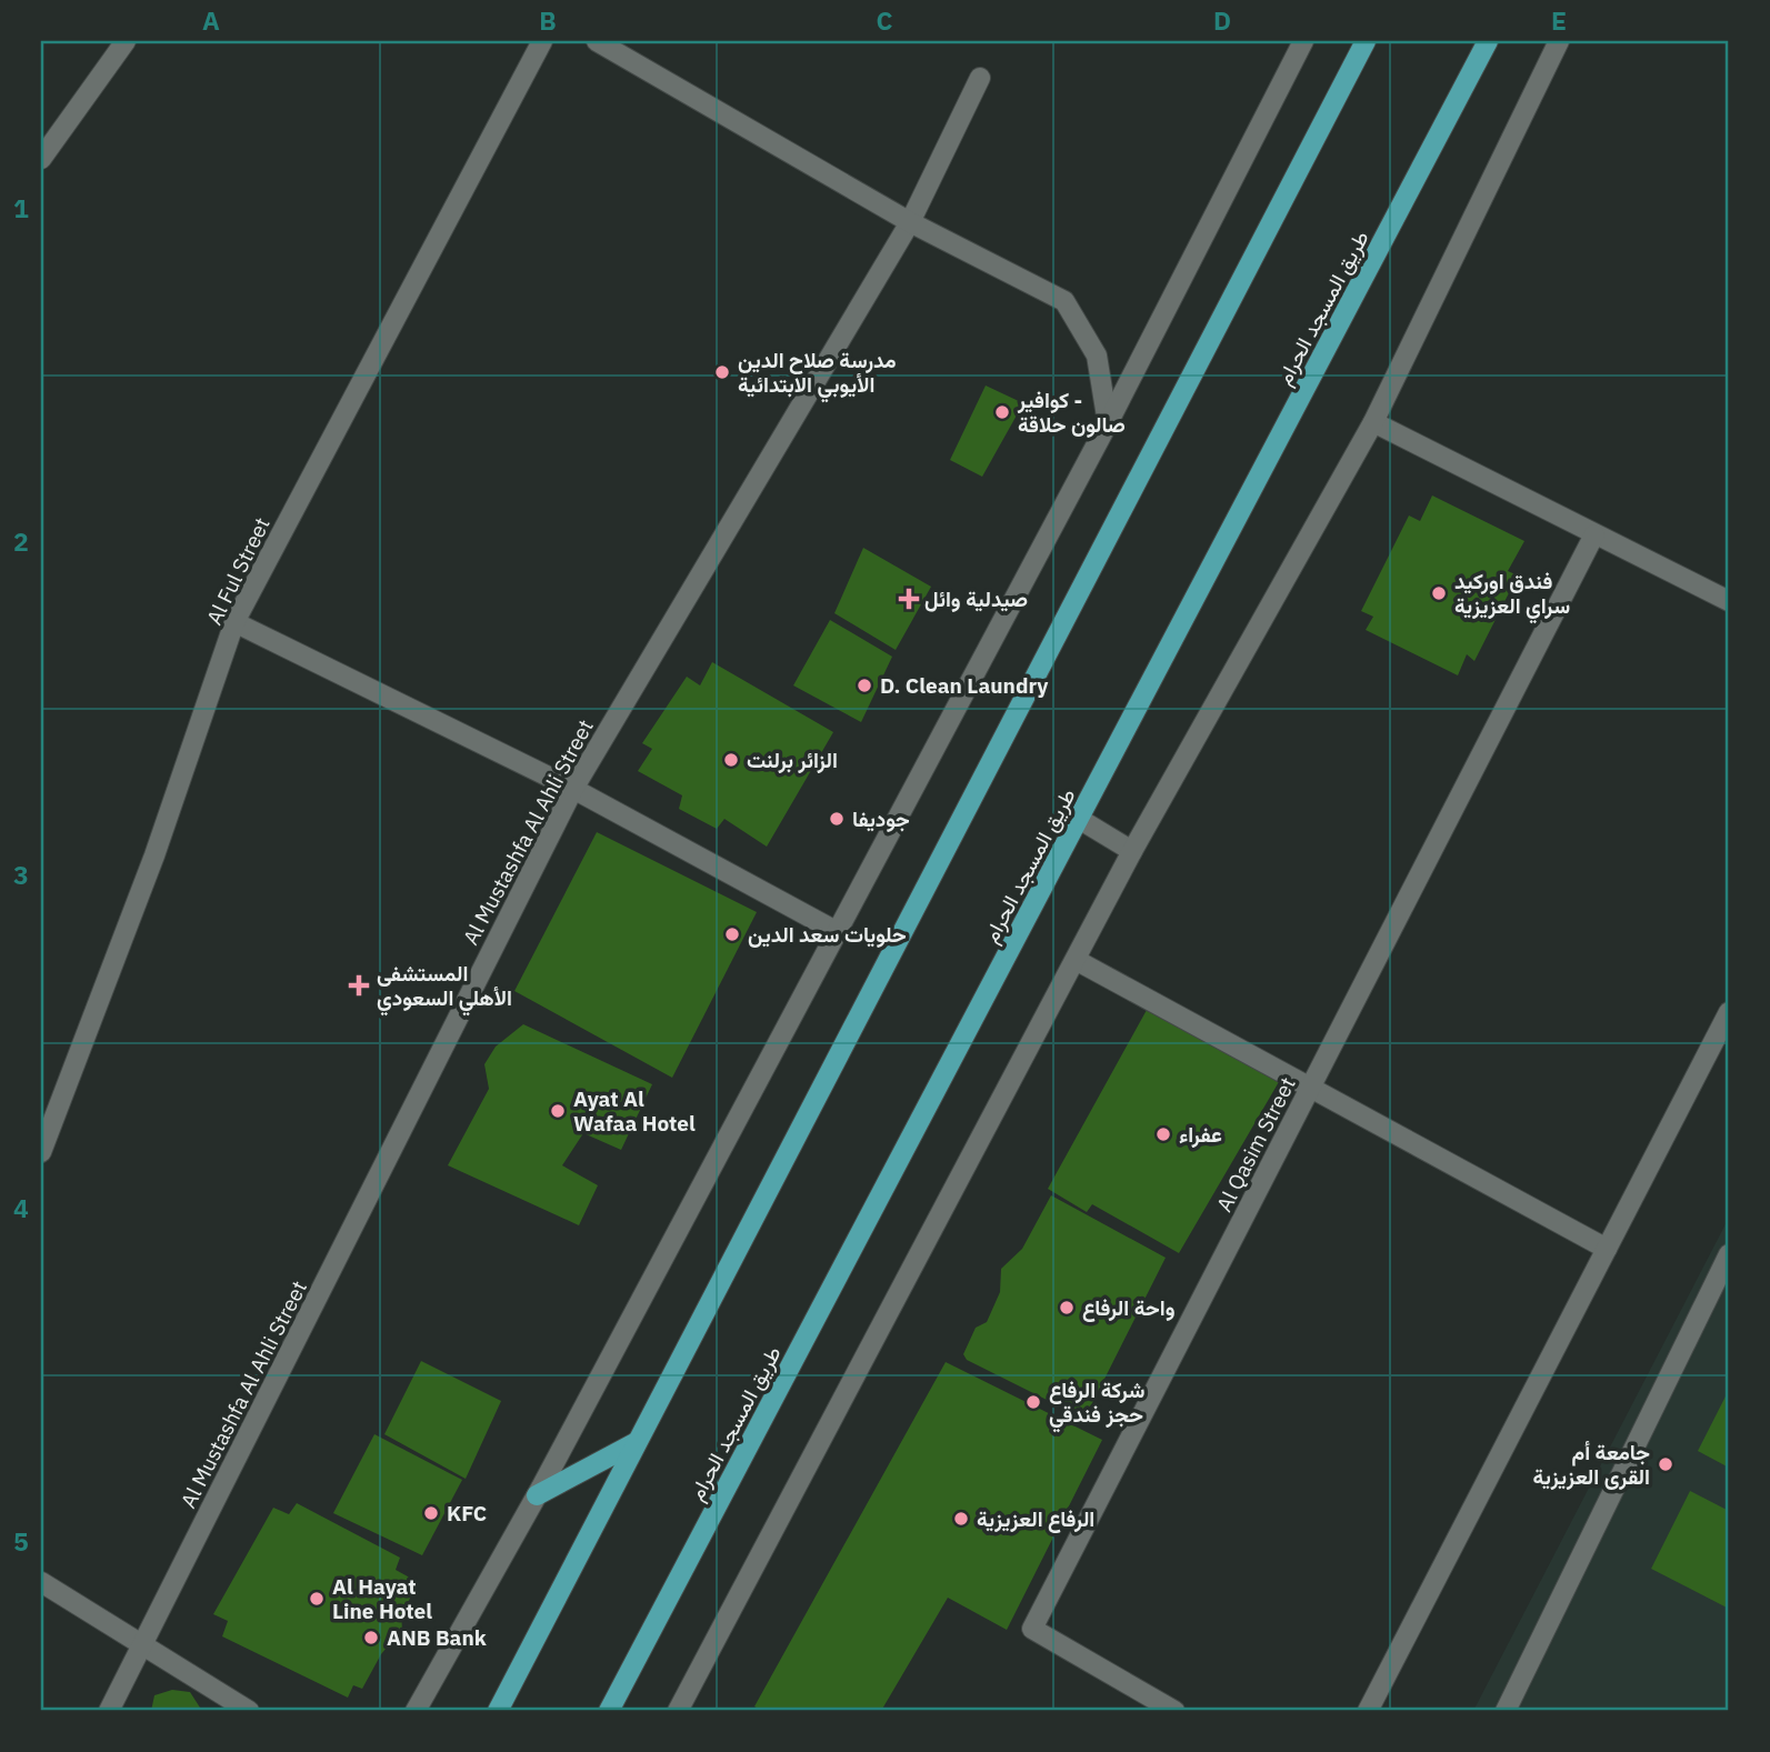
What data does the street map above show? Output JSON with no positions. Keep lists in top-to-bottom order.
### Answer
{
  "streets": {
    "main road": ["طريق المسجد الحرام"],
    "street": ["Al Ful Street", "Al Mustashfa Al Ahli Street", "Al Qasim Street"]
  },
  "places": {
    "other": [
      "مدرسة صلاح الدين الأيوبي الابتدائية",
      "كوافير - صالون حلاقة",
      "فندق اوركيد سراي العزيزية",
      "D. Clean Laundry",
      "الزائر برلنت",
      "جوديفا",
      "حلويات سعد الدين",
      "Ayat Al Wafaa Hotel",
      "عفراء",
      "واحة الرفاع",
      "شركة الرفاع حجز فندقي",
      "جامعة أم القرى العزيزية",
      "KFC",
      "الرفاع العزيزية",
      "Al Hayat Line Hotel",
      "ANB Bank"
    ],
    "health": ["صيدلية وائل", "المستشفى الأهلي السعودي"]
  },
  "grid": {
    "columns": [
      "A",
      "B",
      "C",
      "D",
      "E"
    ],
    "rows": [
      "1",
      "2",
      "3",
      "4",
      "5"
    ]
  }
}
